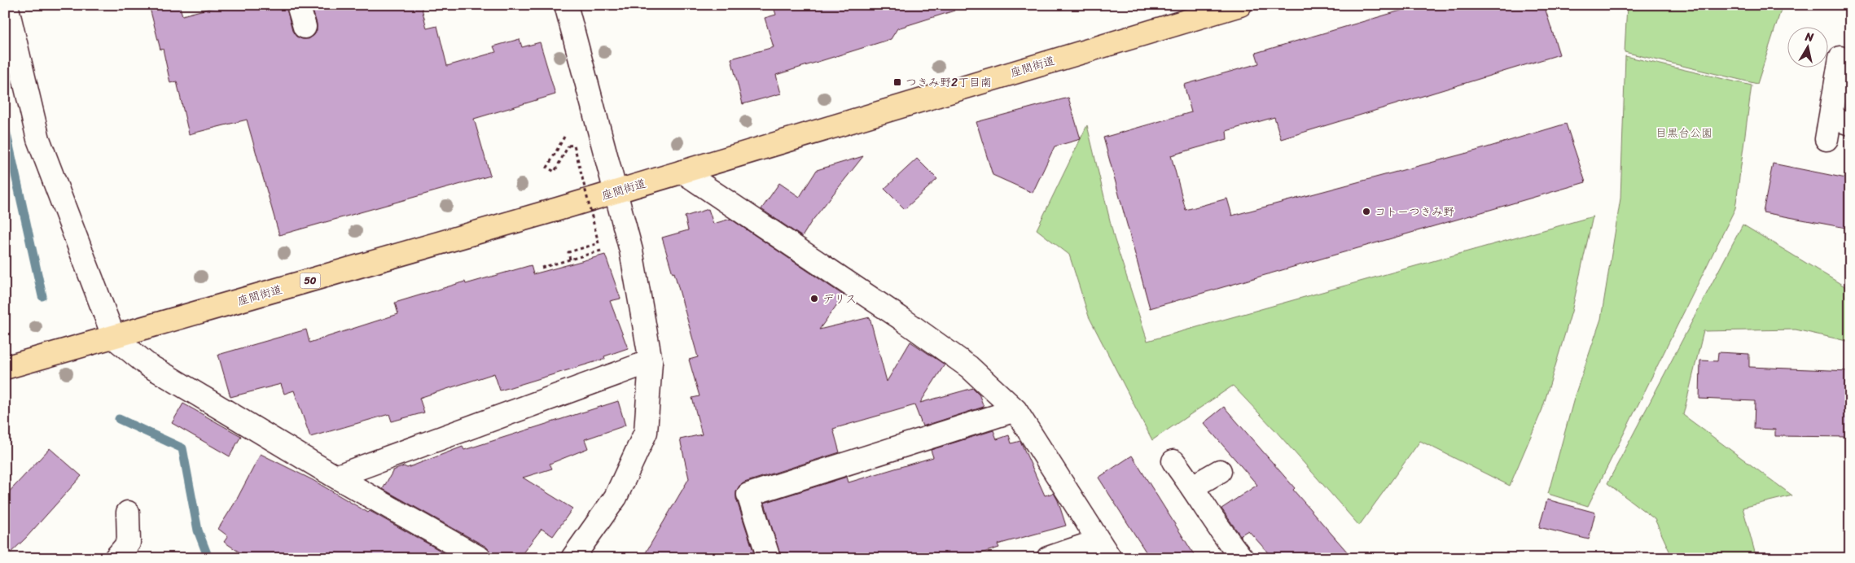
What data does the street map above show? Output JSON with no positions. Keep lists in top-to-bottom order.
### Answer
{
  "streets": {
    "main road": ["座間街道", "50"]
  },
  "parks": ["目黒台公園"],
  "places": {
    "transit": ["つきみ野2丁目南"],
    "other": ["コトーつきみ野", "デリス"]
  },
  "north": "top"
}
